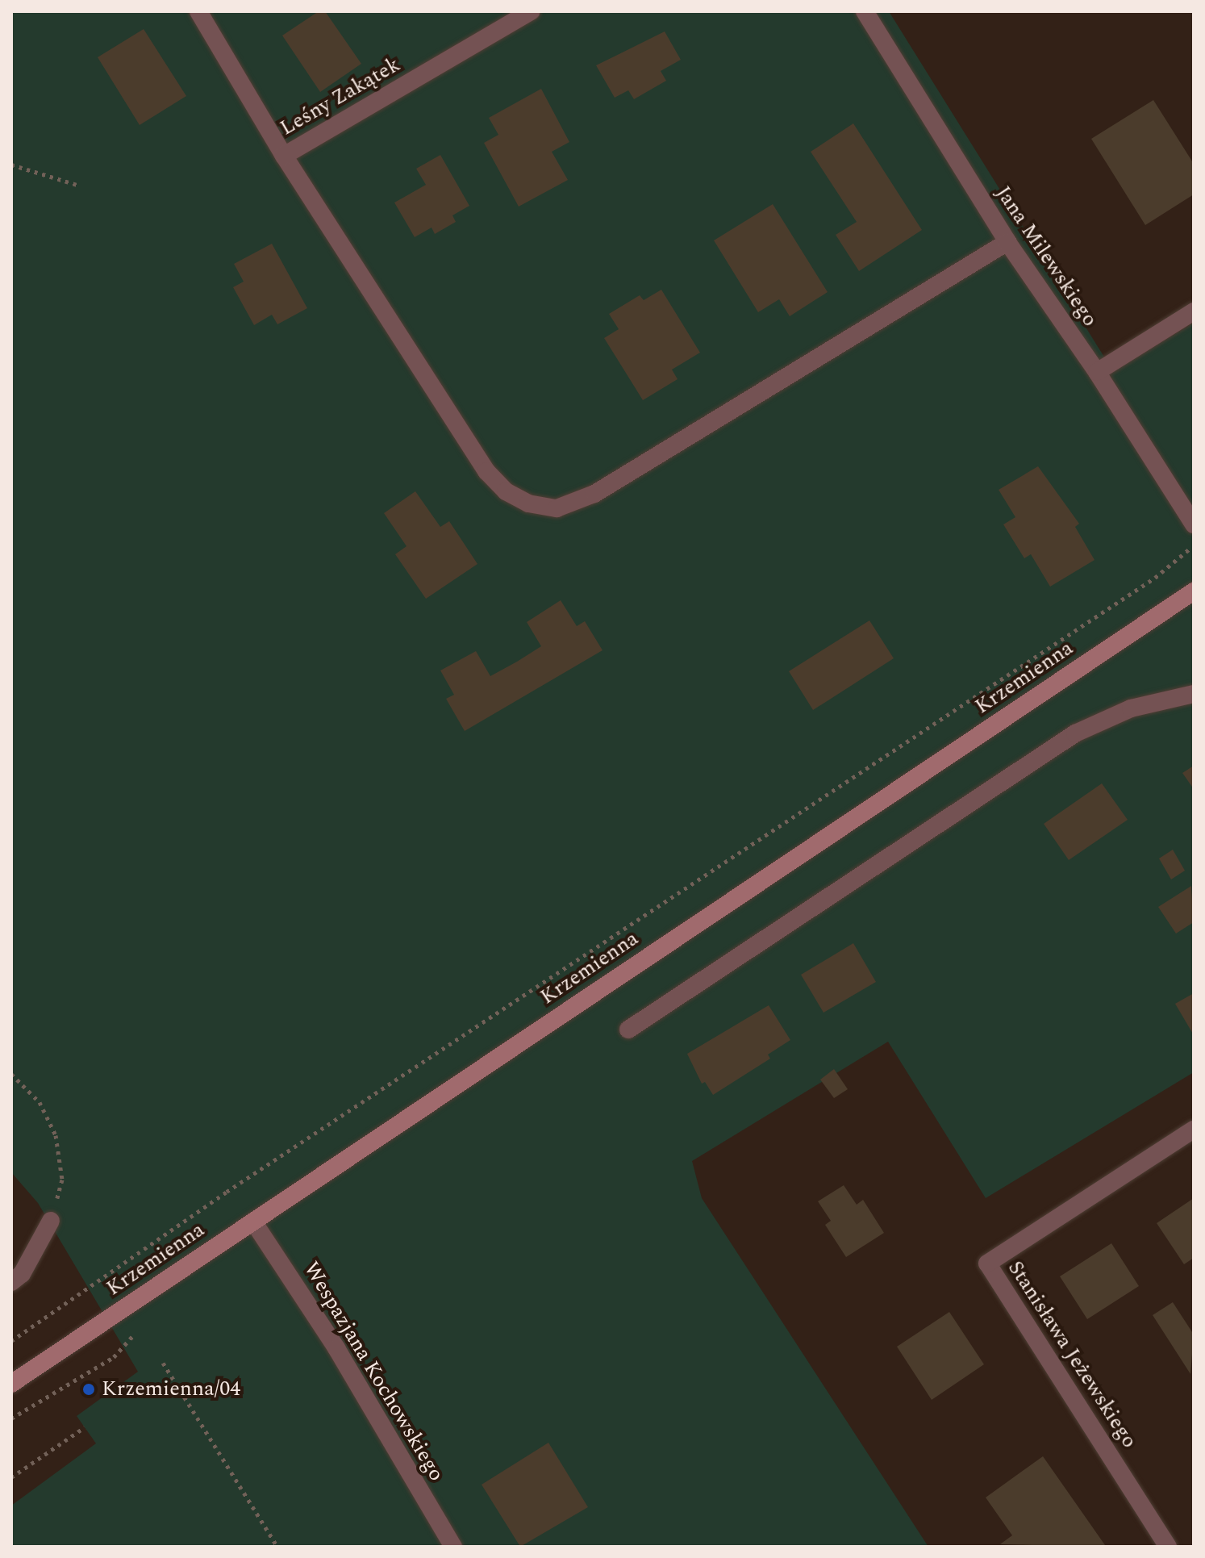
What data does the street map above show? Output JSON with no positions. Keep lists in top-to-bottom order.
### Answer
{
  "streets": {
    "main road": ["Krzemienna"],
    "street": [
      "Leśny Zakątek",
      "Jana Milewskiego",
      "Stanisława Jeżewskiego",
      "Wespazjana Kochowskiego"
    ]
  },
  "crossings": [
    ["Krzemienna", "Wespazjana Kochowskiego"]
  ],
  "places": ["Krzemienna/04"]
}
